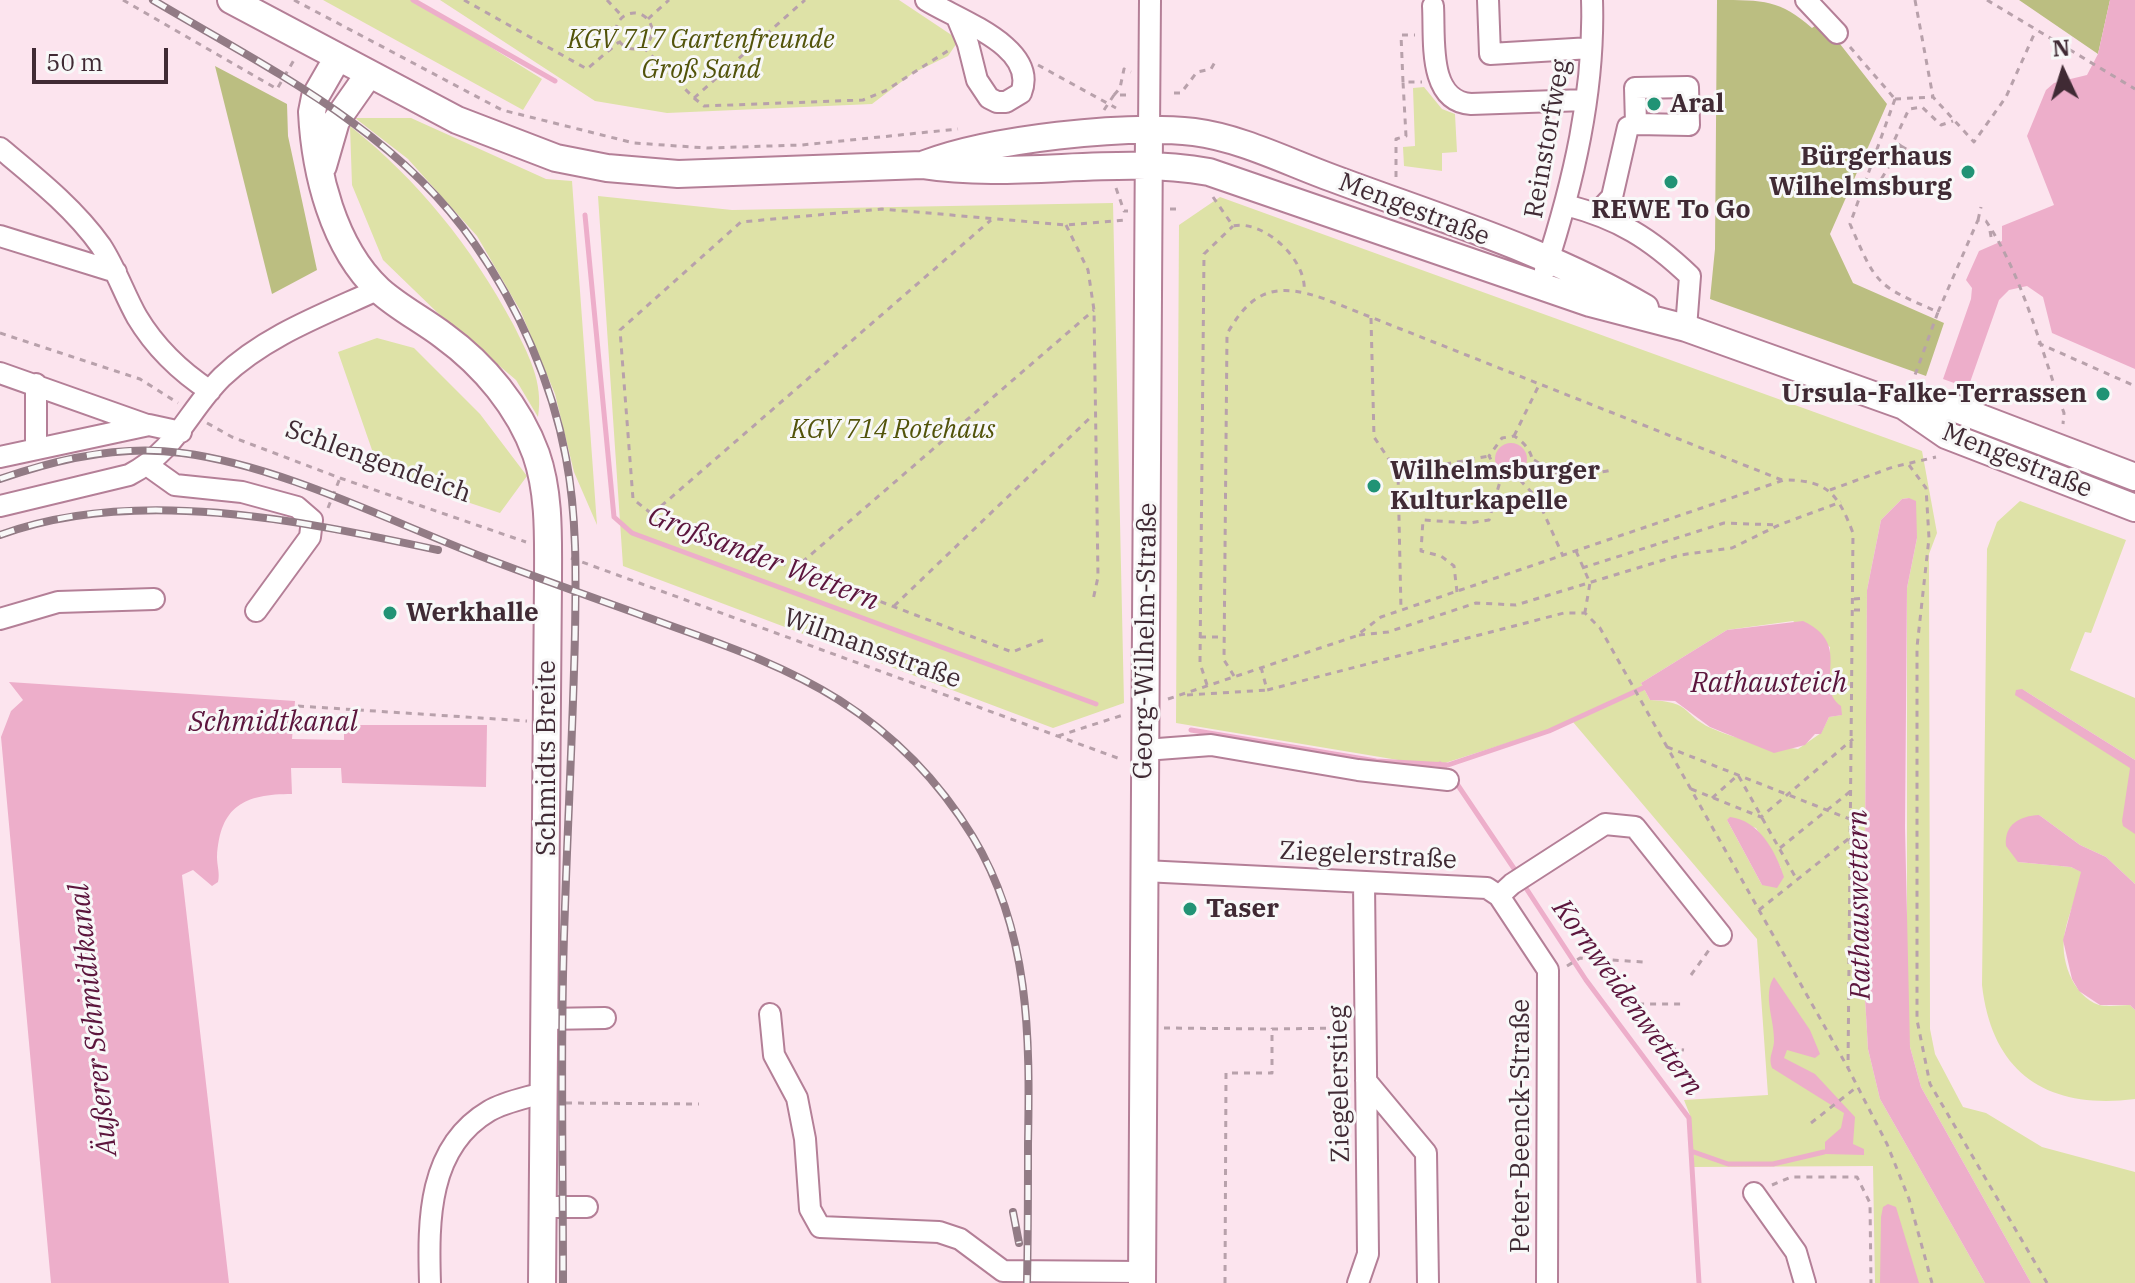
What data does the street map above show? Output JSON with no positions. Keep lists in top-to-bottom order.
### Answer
{
  "streets": {
    "main road": ["Mengestraße", "Georg-Wilhelm-Straße", "Schmidts Breite"],
    "street": [
      "Reinstorfweg",
      "Ziegelerstraße",
      "Ziegelerstieg",
      "Peter-Beenck-Straße"
    ],
    "path": ["Schlengendeich", "Wilmansstraße"]
  },
  "crossings": [
    ["Reinstorfweg", "Mengestraße"],
    ["Mengestraße", "Georg-Wilhelm-Straße"],
    ["Schlengendeich", "Schmidts Breite"],
    ["Georg-Wilhelm-Straße", "Wilmansstraße"],
    ["Georg-Wilhelm-Straße", "Ziegelerstraße"],
    ["Ziegelerstraße", "Ziegelerstieg"]
  ],
  "water": [
    "Großsander Wettern",
    "Rathausteich",
    "Schmidtkanal",
    "Rathauswettern",
    "Kornweidenwettern",
    "Äußerer Schmidtkanal"
  ],
  "parks": ["KGV 717 Gartenfreunde Groß Sand", "KGV 714 Rotehaus"],
  "places": [
    "Aral",
    "Bürgerhaus Wilhelmsburg",
    "REWE To Go",
    "Ursula-Falke-Terrassen",
    "Wilhelmsburger Kulturkapelle",
    "Werkhalle",
    "Taser"
  ],
  "scale_bar": "50 m",
  "north": "top"
}
